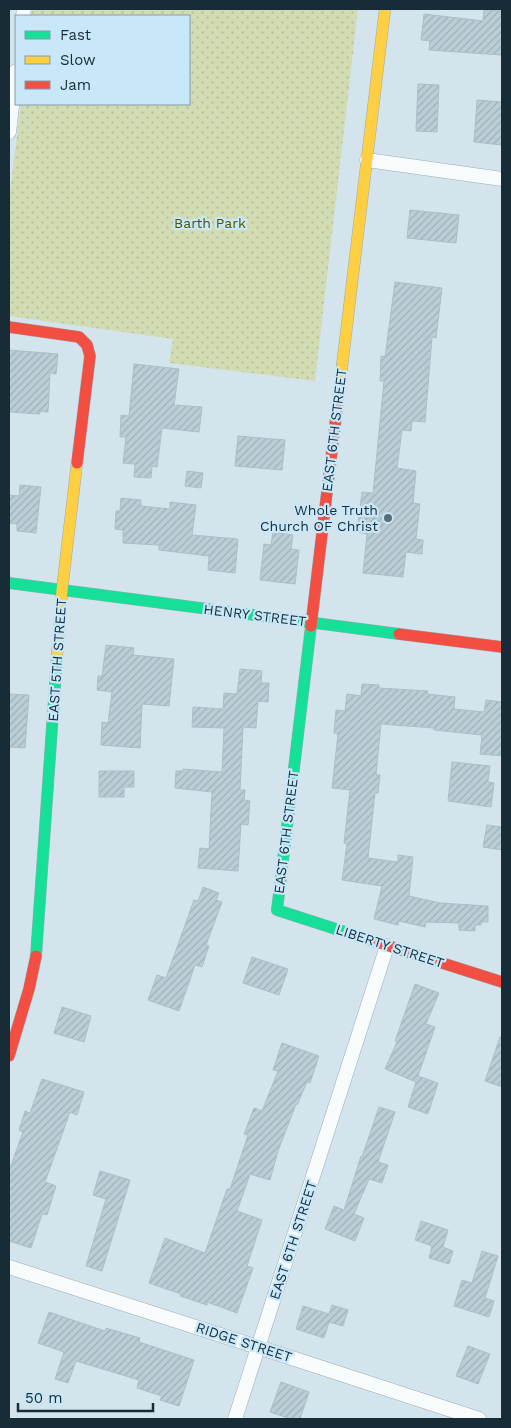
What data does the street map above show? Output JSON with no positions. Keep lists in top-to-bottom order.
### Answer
{
  "streets": {
    "street": [
      "EAST 6TH STREET",
      "HENRY STREET",
      "EAST 5TH STREET",
      "LIBERTY STREET",
      "RIDGE STREET"
    ]
  },
  "crossings": [
    ["EAST 6TH STREET", "HENRY STREET"],
    ["EAST 6TH STREET", "LIBERTY STREET"],
    ["EAST 6TH STREET", "RIDGE STREET"],
    ["HENRY STREET", "EAST 5TH STREET"]
  ],
  "parks": ["Barth Park"],
  "places": ["Whole Truth Church OF Christ"],
  "legend": ["Fast", "Slow", "Jam"],
  "scale_bar": "50 m"
}
